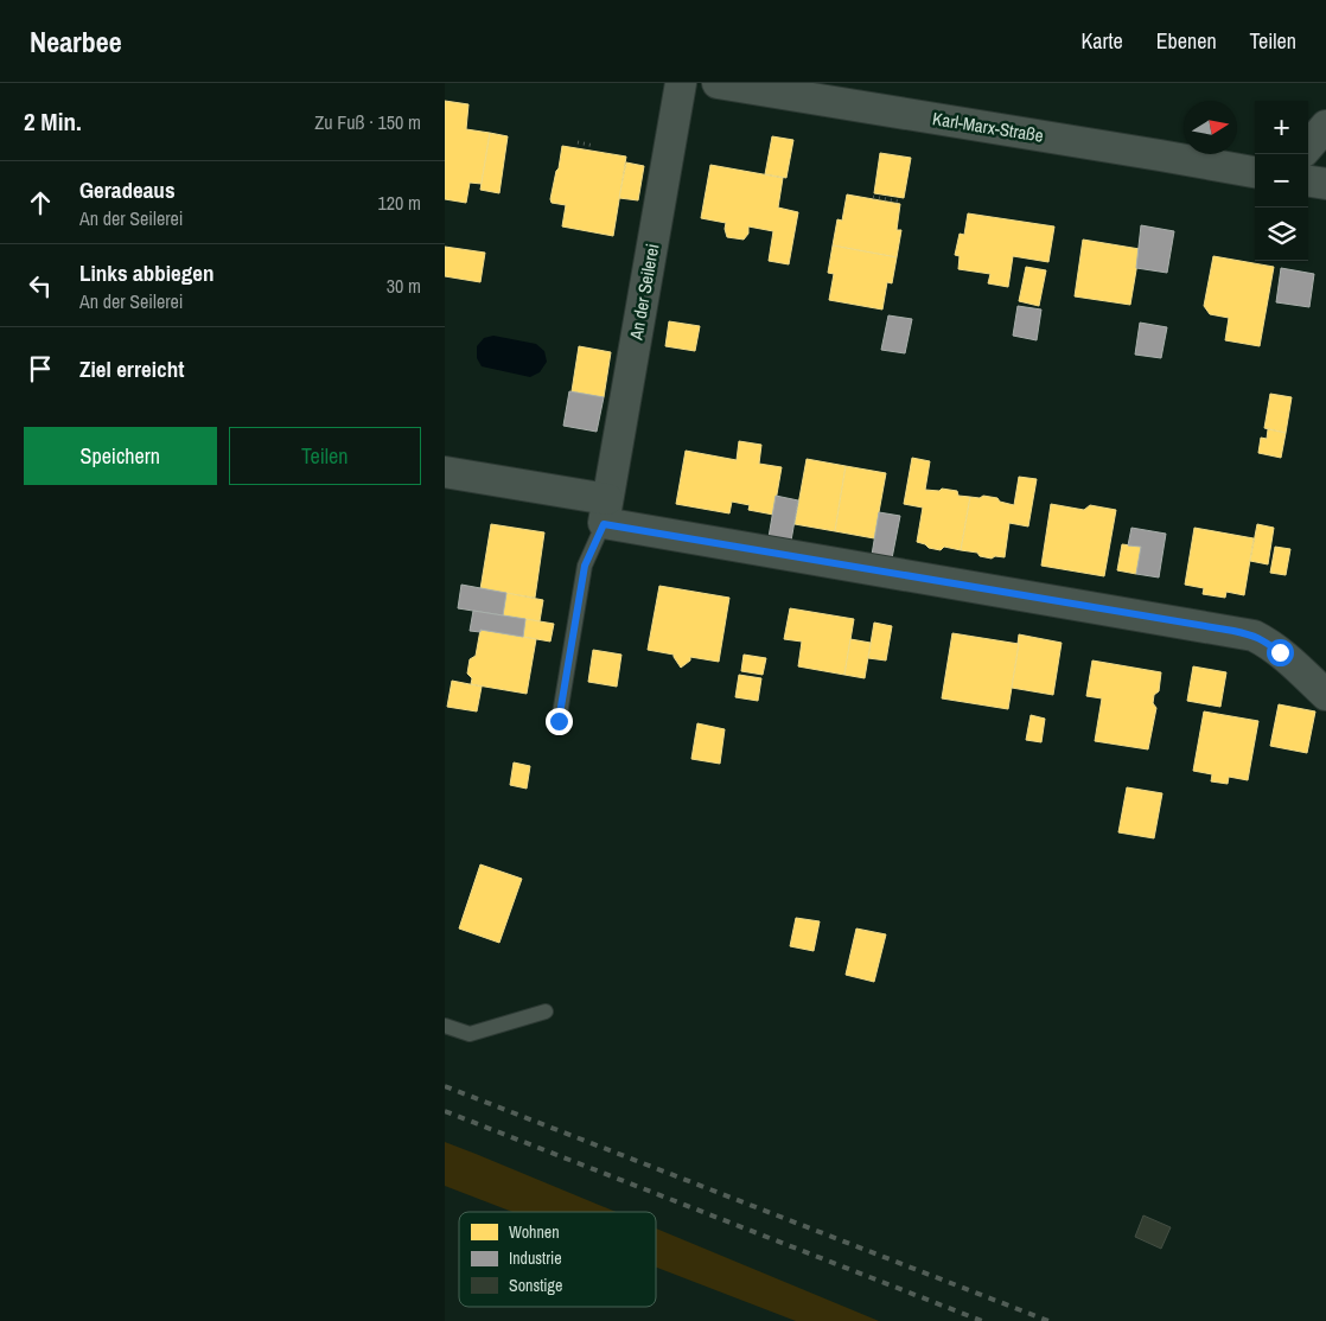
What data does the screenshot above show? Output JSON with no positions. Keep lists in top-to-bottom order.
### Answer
{
  "streets": {
    "street": ["Karl-Marx-Straße", "An der Seilerei"]
  },
  "legend": ["Wohnen", "Industrie", "Sonstige"],
  "north": "right",
  "page": {
    "header": "Nearbee",
    "nav": ["Karte", "Ebenen", "Teilen"],
    "heading": ["2 Min.", "Zu Fuß · 150 m"],
    "map_buttons": ["+", "−"],
    "list": [
      ["Geradeaus", "An der Seilerei", "120 m"],
      ["Links abbiegen", "An der Seilerei", "30 m"],
      "Ziel erreicht"
    ],
    "buttons": ["Speichern", "Teilen"]
  }
}
